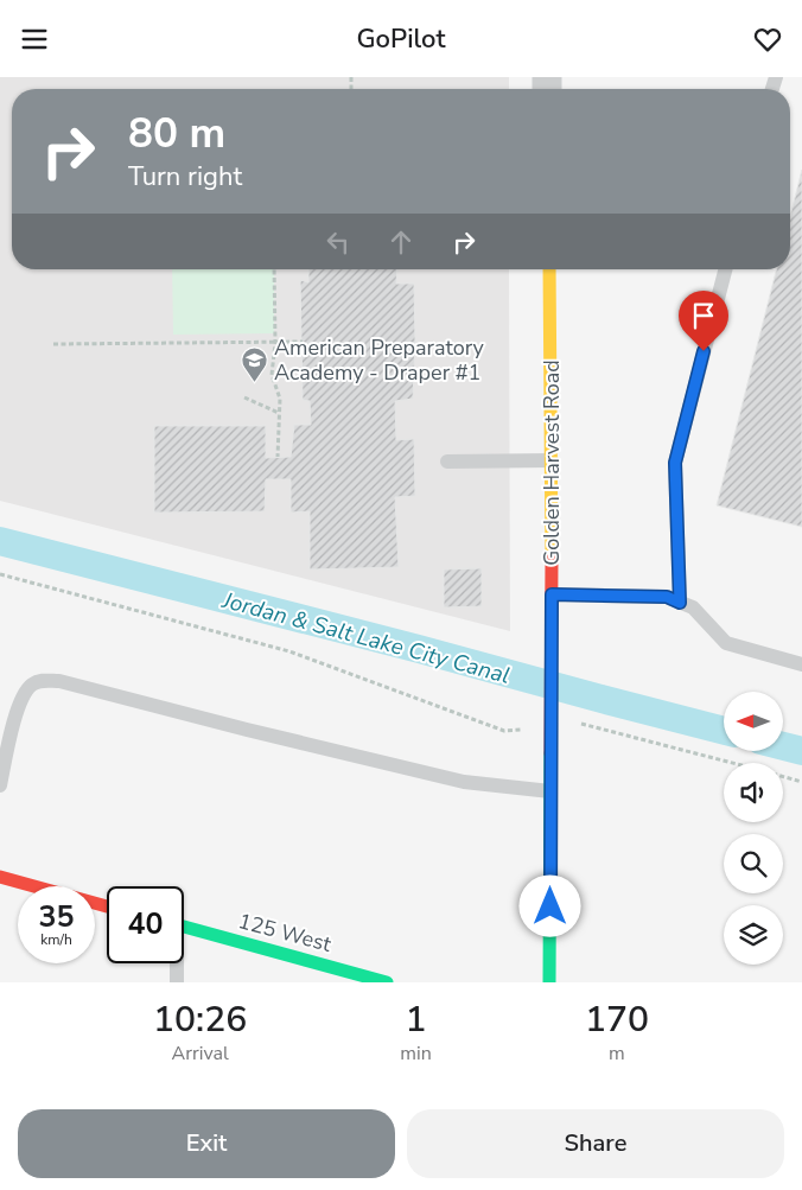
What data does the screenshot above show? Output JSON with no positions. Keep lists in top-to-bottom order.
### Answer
{
  "streets": {
    "street": ["Golden Harvest Road", "125 West"]
  },
  "water": ["Jordan & Salt Lake City Canal"],
  "places": {
    "school or university": ["American Preparatory Academy - Draper #1"]
  },
  "north": "left",
  "page": {
    "header": "GoPilot",
    "turn": ["80 m", "Turn right"],
    "speed": "35 km/h",
    "limit": "40",
    "eta": [
      "10:26",
      "Arrival",
      "1",
      "min",
      "170",
      "m"
    ],
    "buttons": ["Exit", "Share"]
  }
}
